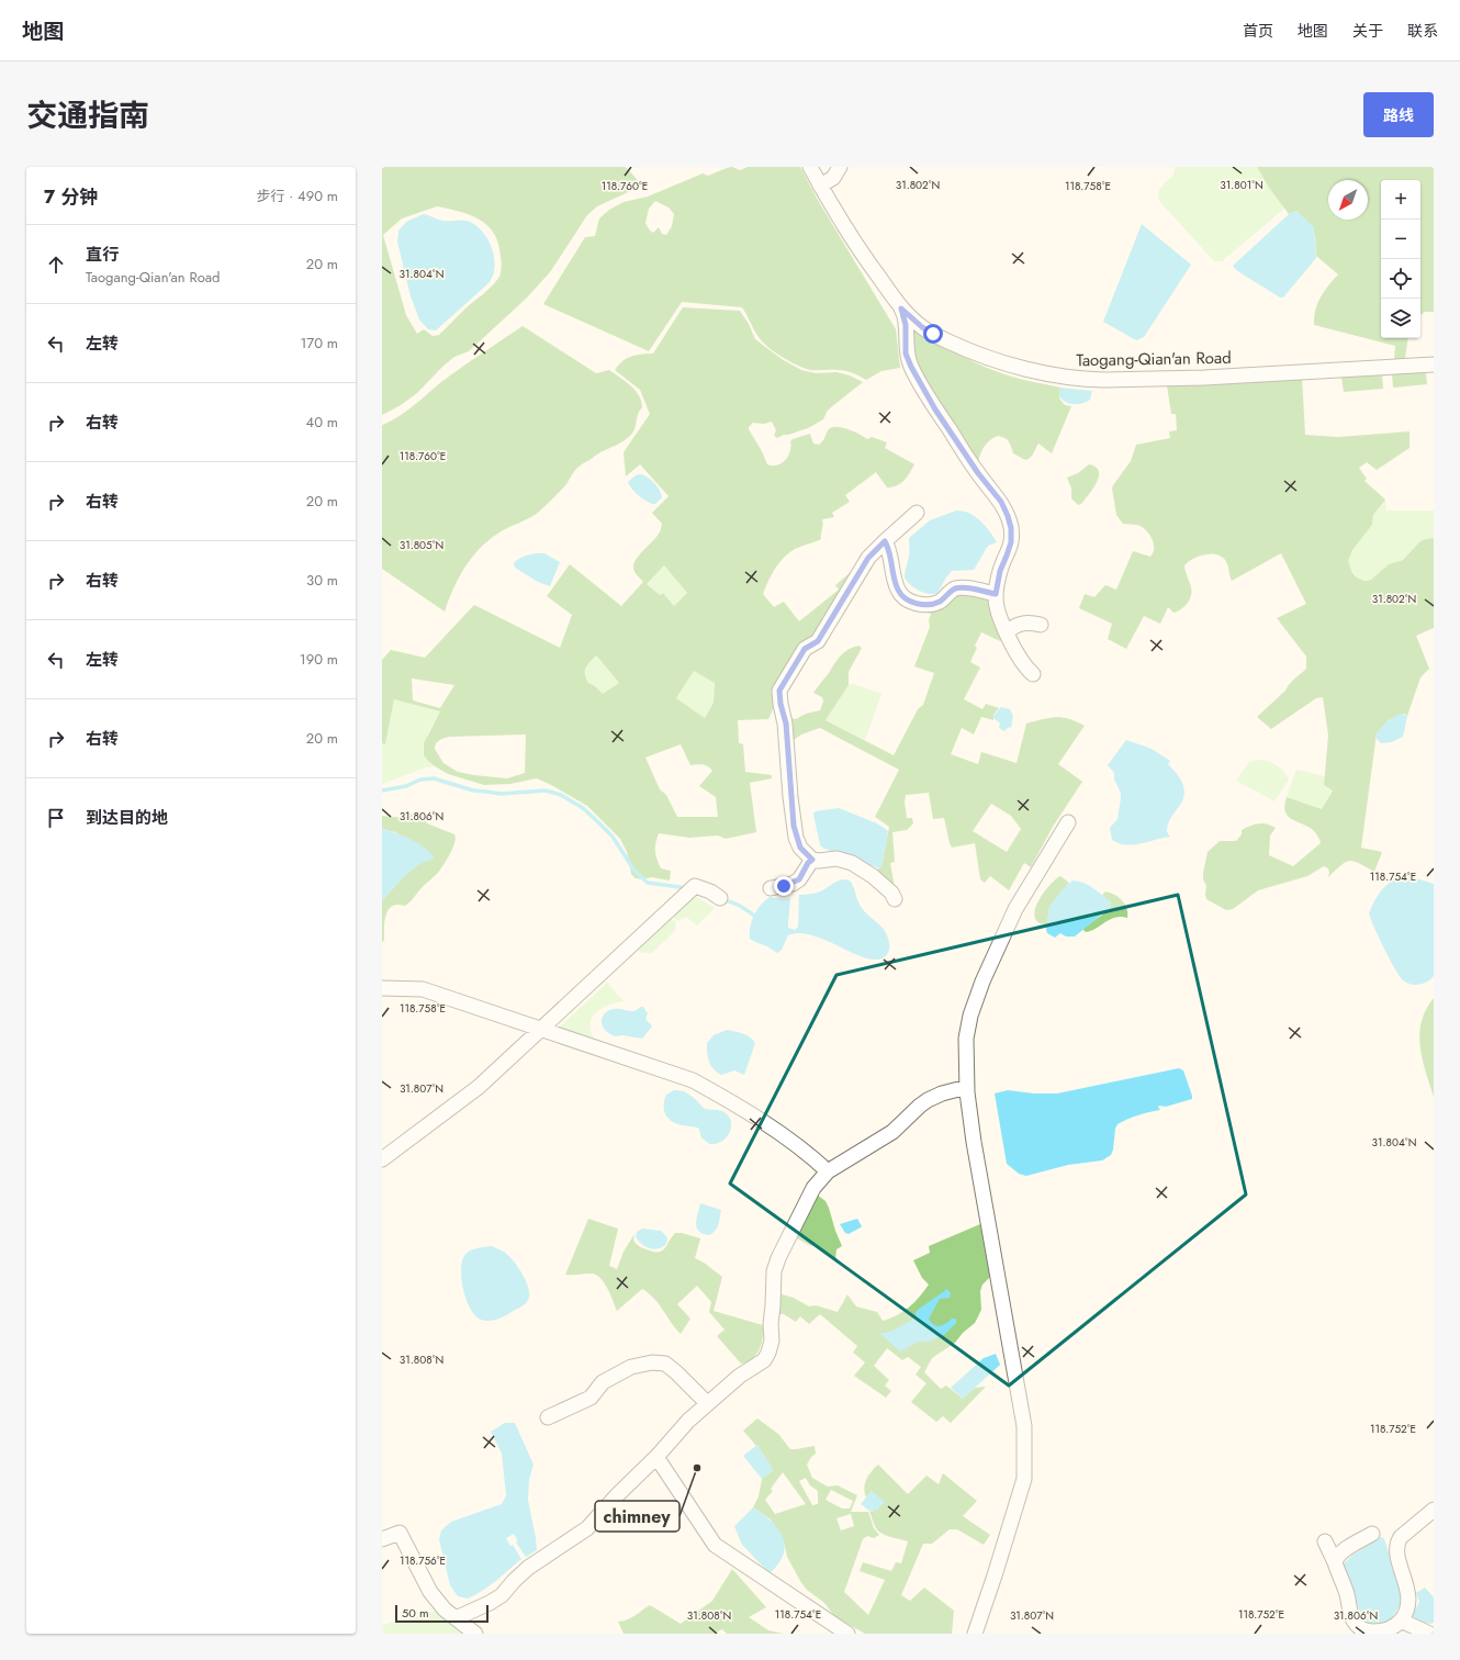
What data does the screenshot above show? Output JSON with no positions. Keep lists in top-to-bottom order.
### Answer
{
  "streets": {
    "street": ["Taogang-Qian'an Road"]
  },
  "places": ["chimney"],
  "scale_bar": "50 m",
  "north": "bottom left",
  "page": {
    "header": "地图",
    "nav": [
      "首页",
      "地图",
      "关于",
      "联系"
    ],
    "title": "交通指南",
    "buttons": "路线",
    "heading": ["7 分钟", "步行 · 490 m"],
    "map_buttons": ["+", "−"],
    "list": [
      ["直行", "Taogang-Qian'an Road", "20 m"],
      ["左转", "170 m"],
      ["右转", "40 m"],
      ["右转", "20 m"],
      ["右转", "30 m"],
      ["左转", "190 m"],
      ["右转", "20 m"],
      "到达目的地"
    ],
    "scale": "50 m"
  },
  "coordinates": [
    "31.802°N",
    "31.801°N",
    "118.760°E",
    "118.758°E",
    "31.804°N",
    "31.805°N",
    "31.806°N",
    "118.754°E",
    "31.807°N",
    "31.808°N",
    "118.752°E",
    "118.756°E"
  ]
}
